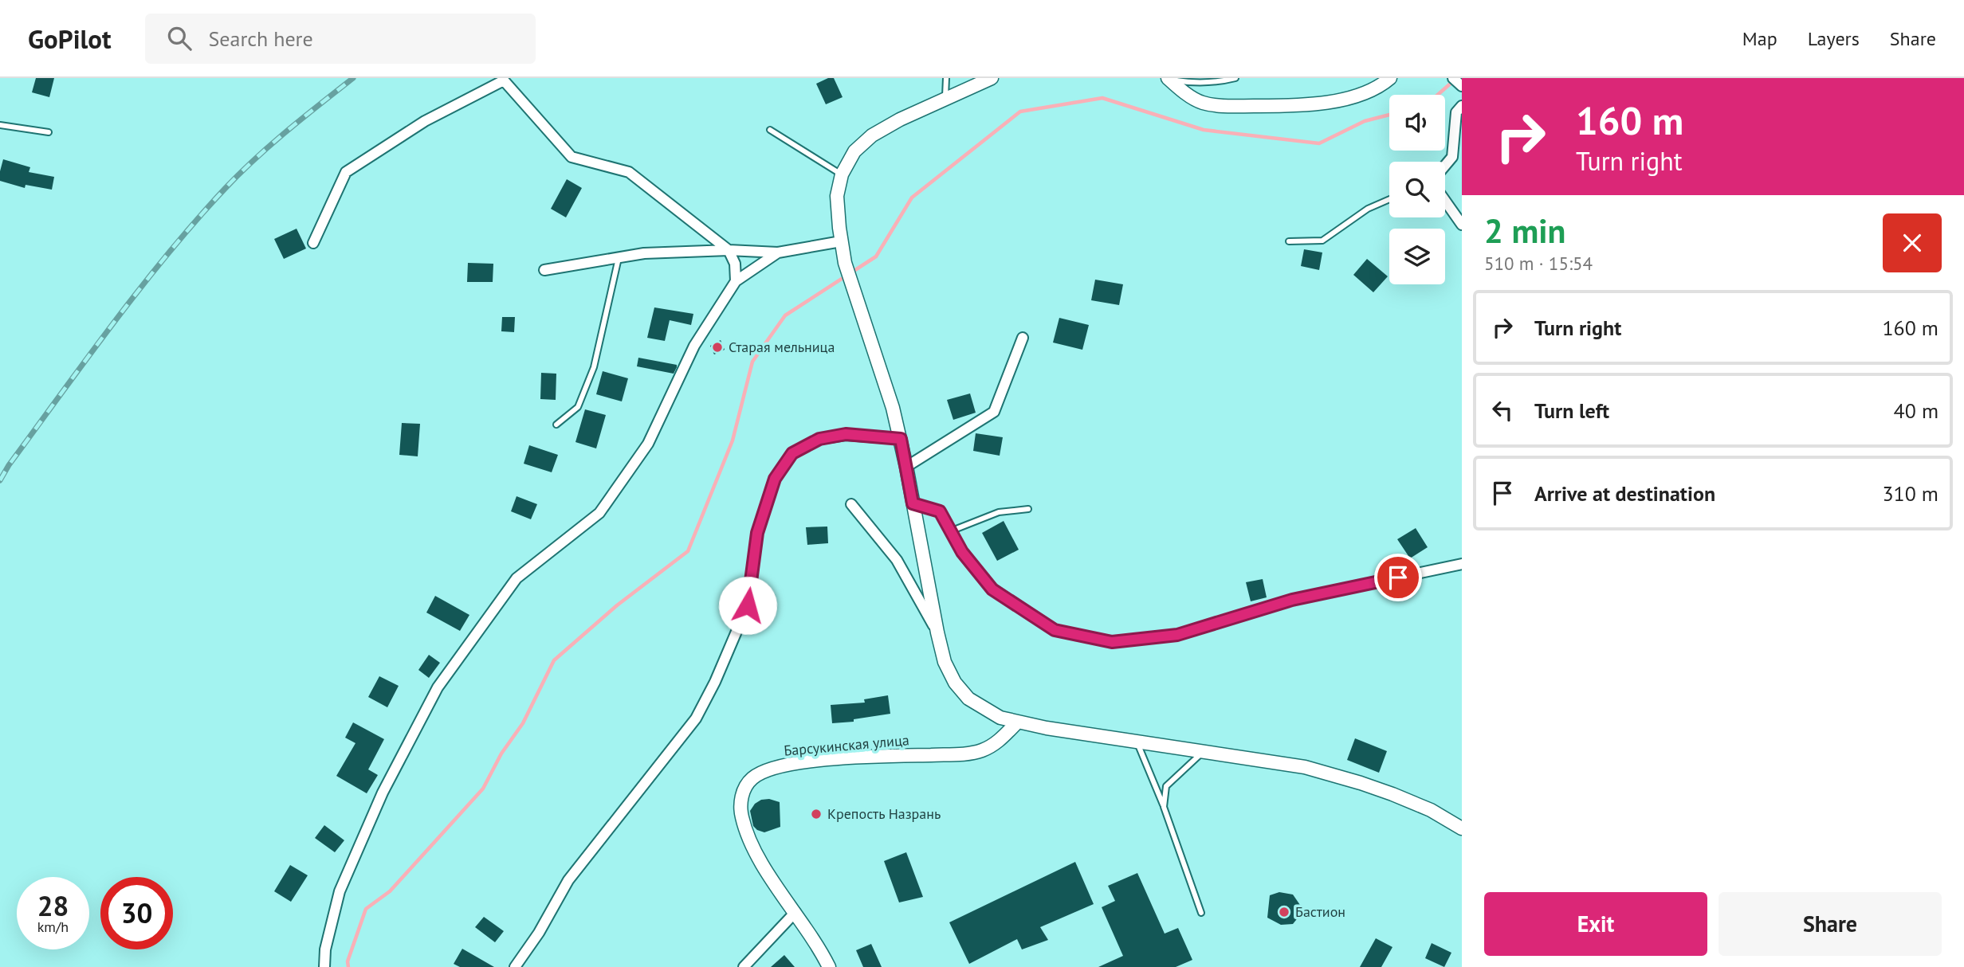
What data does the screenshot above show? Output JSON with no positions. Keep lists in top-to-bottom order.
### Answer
{
  "streets": {
    "street": ["Барсукинская улица"]
  },
  "places": ["Старая мельница", "Крепость Назрань", "Бастион"],
  "page": {
    "header": "GoPilot",
    "search": "Search here",
    "nav": ["Map", "Layers", "Share"],
    "turn": ["160 m", "Turn right"],
    "heading": ["2 min", "510 m · 15:54"],
    "list": [
      {
        "name": "Turn right",
        "value": "160 m"
      },
      {
        "name": "Turn left",
        "value": "40 m"
      },
      {
        "name": "Arrive at destination",
        "value": "310 m"
      }
    ],
    "speed": "28 km/h",
    "limit": "30",
    "buttons": ["Exit", "Share"]
  }
}
